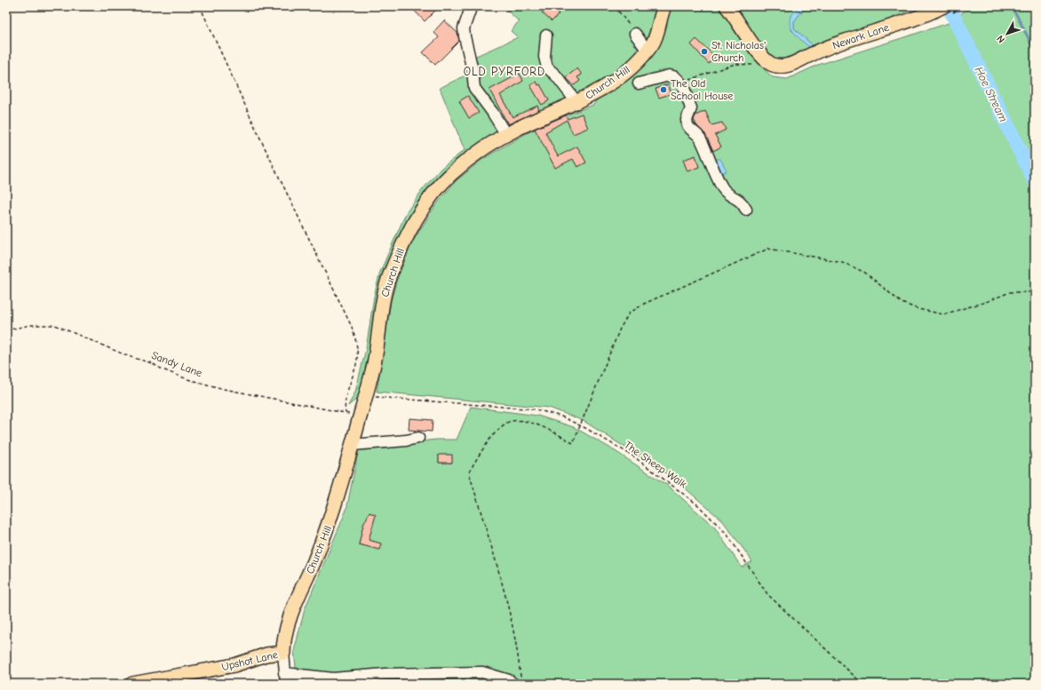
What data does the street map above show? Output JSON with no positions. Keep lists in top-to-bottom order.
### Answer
{
  "streets": {
    "main road": ["Newark Lane", "Church Hill", "Upshot Lane"],
    "path": ["Sandy Lane", "The Sheep Walk"]
  },
  "crossings": [
    ["Church Hill", "The Sheep Walk"],
    ["Church Hill", "Upshot Lane"]
  ],
  "districts": ["OLD PYRFORD"],
  "water": ["Hoe Stream"],
  "places": ["St. Nicholas' Church", "The Old School House"],
  "north": "bottom left"
}
